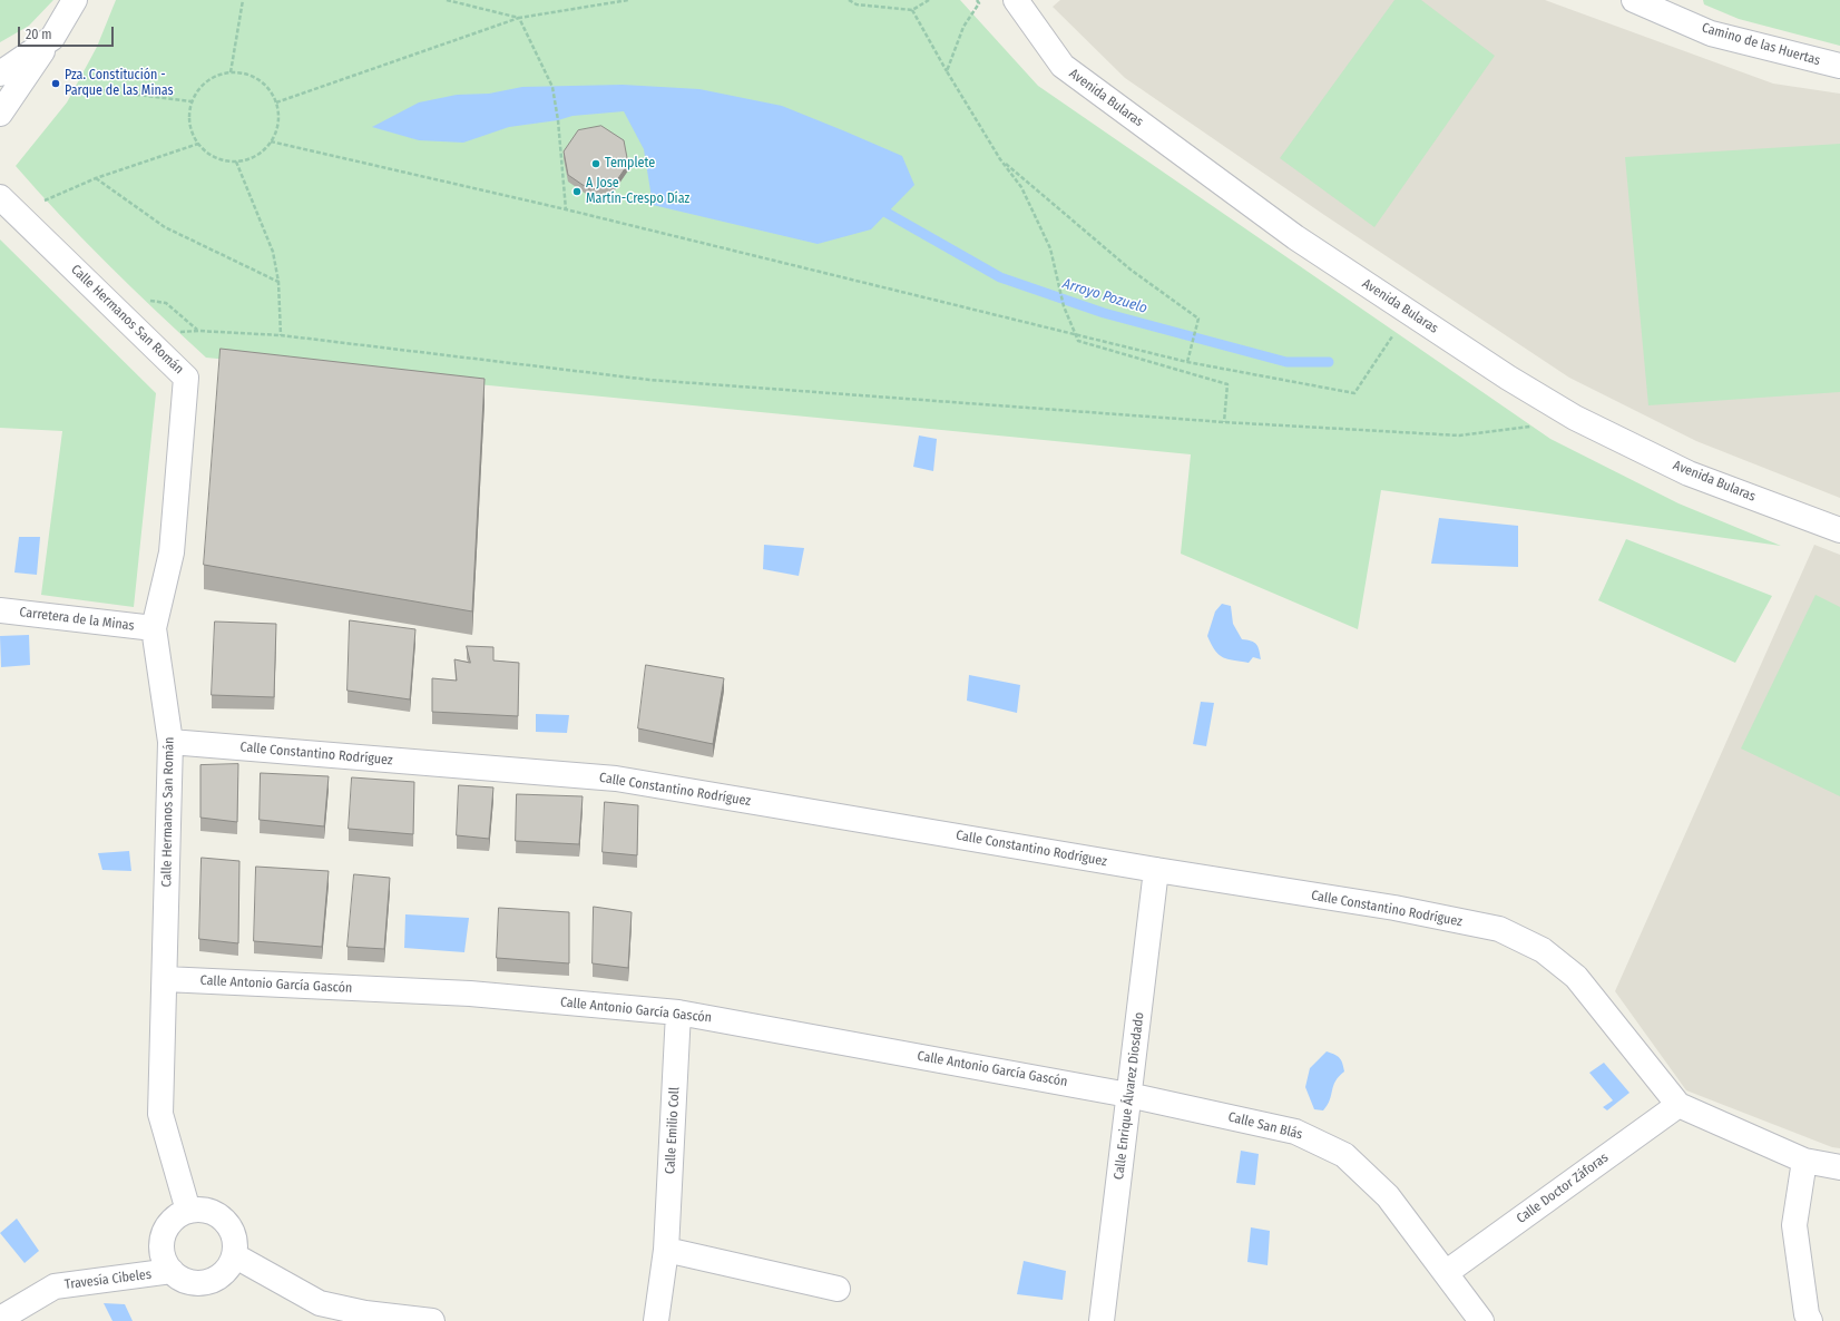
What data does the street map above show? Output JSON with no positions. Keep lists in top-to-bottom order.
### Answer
{
  "streets": {
    "street": [
      "Camino de las Huertas",
      "Avenida Bularas",
      "Calle Hermanos San Román",
      "Carretera de la Minas",
      "Calle Constantino Rodríguez",
      "Calle Antonio García Gascón",
      "Calle Enrique Álvarez Diosdado",
      "Calle San Blás",
      "Calle Emilio Coll",
      "Calle Doctor Záforas",
      "Travesía Cibeles"
    ]
  },
  "crossings": [
    ["Calle Hermanos San Román", "Carretera de la Minas"],
    ["Calle Hermanos San Román", "Calle Constantino Rodríguez"],
    ["Calle Hermanos San Román", "Calle Antonio García Gascón"],
    ["Calle Hermanos San Román", "Travesía Cibeles"],
    ["Calle Constantino Rodríguez", "Calle Enrique Álvarez Diosdado"],
    ["Calle Constantino Rodríguez", "Calle Doctor Záforas"],
    ["Calle Antonio García Gascón", "Calle Enrique Álvarez Diosdado"],
    ["Calle Antonio García Gascón", "Calle San Blás"],
    ["Calle Antonio García Gascón", "Calle Emilio Coll"],
    ["Calle Enrique Álvarez Diosdado", "Calle San Blás"],
    ["Calle San Blás", "Calle Doctor Záforas"]
  ],
  "water": ["Arroyo Pozuelo"],
  "places": ["Pza. Constitución - Parque de las Minas", "Templete", "A Jose Martín-Crespo Díaz"],
  "scale_bar": "20 m"
}
